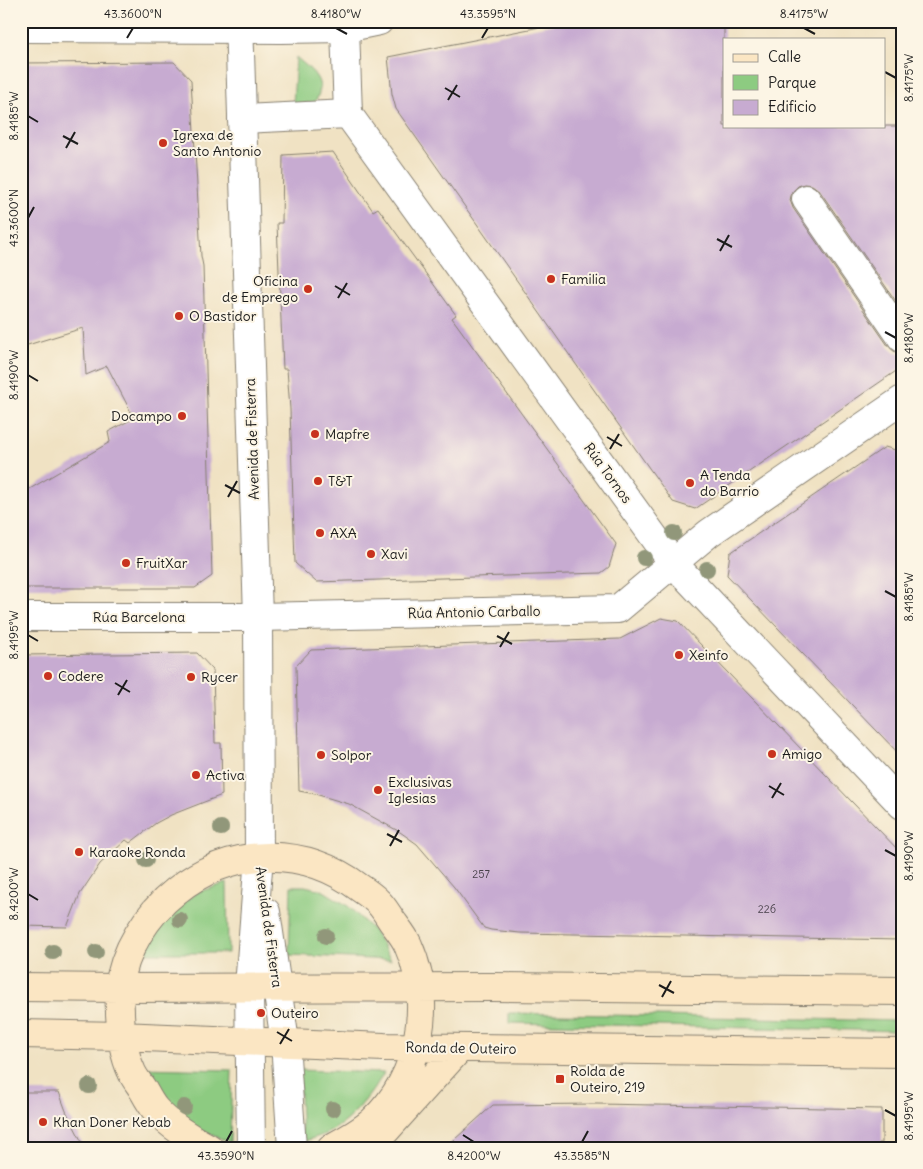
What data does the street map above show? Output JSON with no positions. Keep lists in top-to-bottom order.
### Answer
{
  "streets": {
    "main road": ["Avenida de Fisterra", "Ronda de Outeiro"],
    "street": ["Rúa Tornos", "Rúa Antonio Carballo", "Rúa Barcelona"]
  },
  "crossings": [
    ["Avenida de Fisterra", "Rúa Antonio Carballo"],
    ["Avenida de Fisterra", "Rúa Barcelona"],
    ["Avenida de Fisterra", "Ronda de Outeiro"],
    ["Rúa Tornos", "Rúa Antonio Carballo"],
    ["Rúa Antonio Carballo", "Rúa Barcelona"]
  ],
  "places": {
    "other": [
      "Igrexa de Santo Antonio",
      "Familia",
      "Oficina de Emprego",
      "O Bastidor",
      "Docampo",
      "Mapfre",
      "T&T",
      "A Tenda do Barrio",
      "AXA",
      "Xavi",
      "FruitXar",
      "Xeinfo",
      "Codere",
      "Rycer",
      "Amigo",
      "Solpor",
      "Activa",
      "Exclusivas Iglesias",
      "Karaoke Ronda",
      "Outeiro",
      "Khan Doner Kebab"
    ],
    "transit": ["Rolda de Outeiro, 219"]
  },
  "house_numbers": ["257", "226"],
  "legend": ["Calle", "Parque", "Edificio"],
  "coordinates": [
    "43.3600°N",
    "8.4180°W",
    "43.3595°N",
    "8.4175°W",
    "8.4185°W",
    "8.4190°W",
    "8.4195°W",
    "8.4200°W",
    "43.3590°N",
    "43.3585°N"
  ]
}
